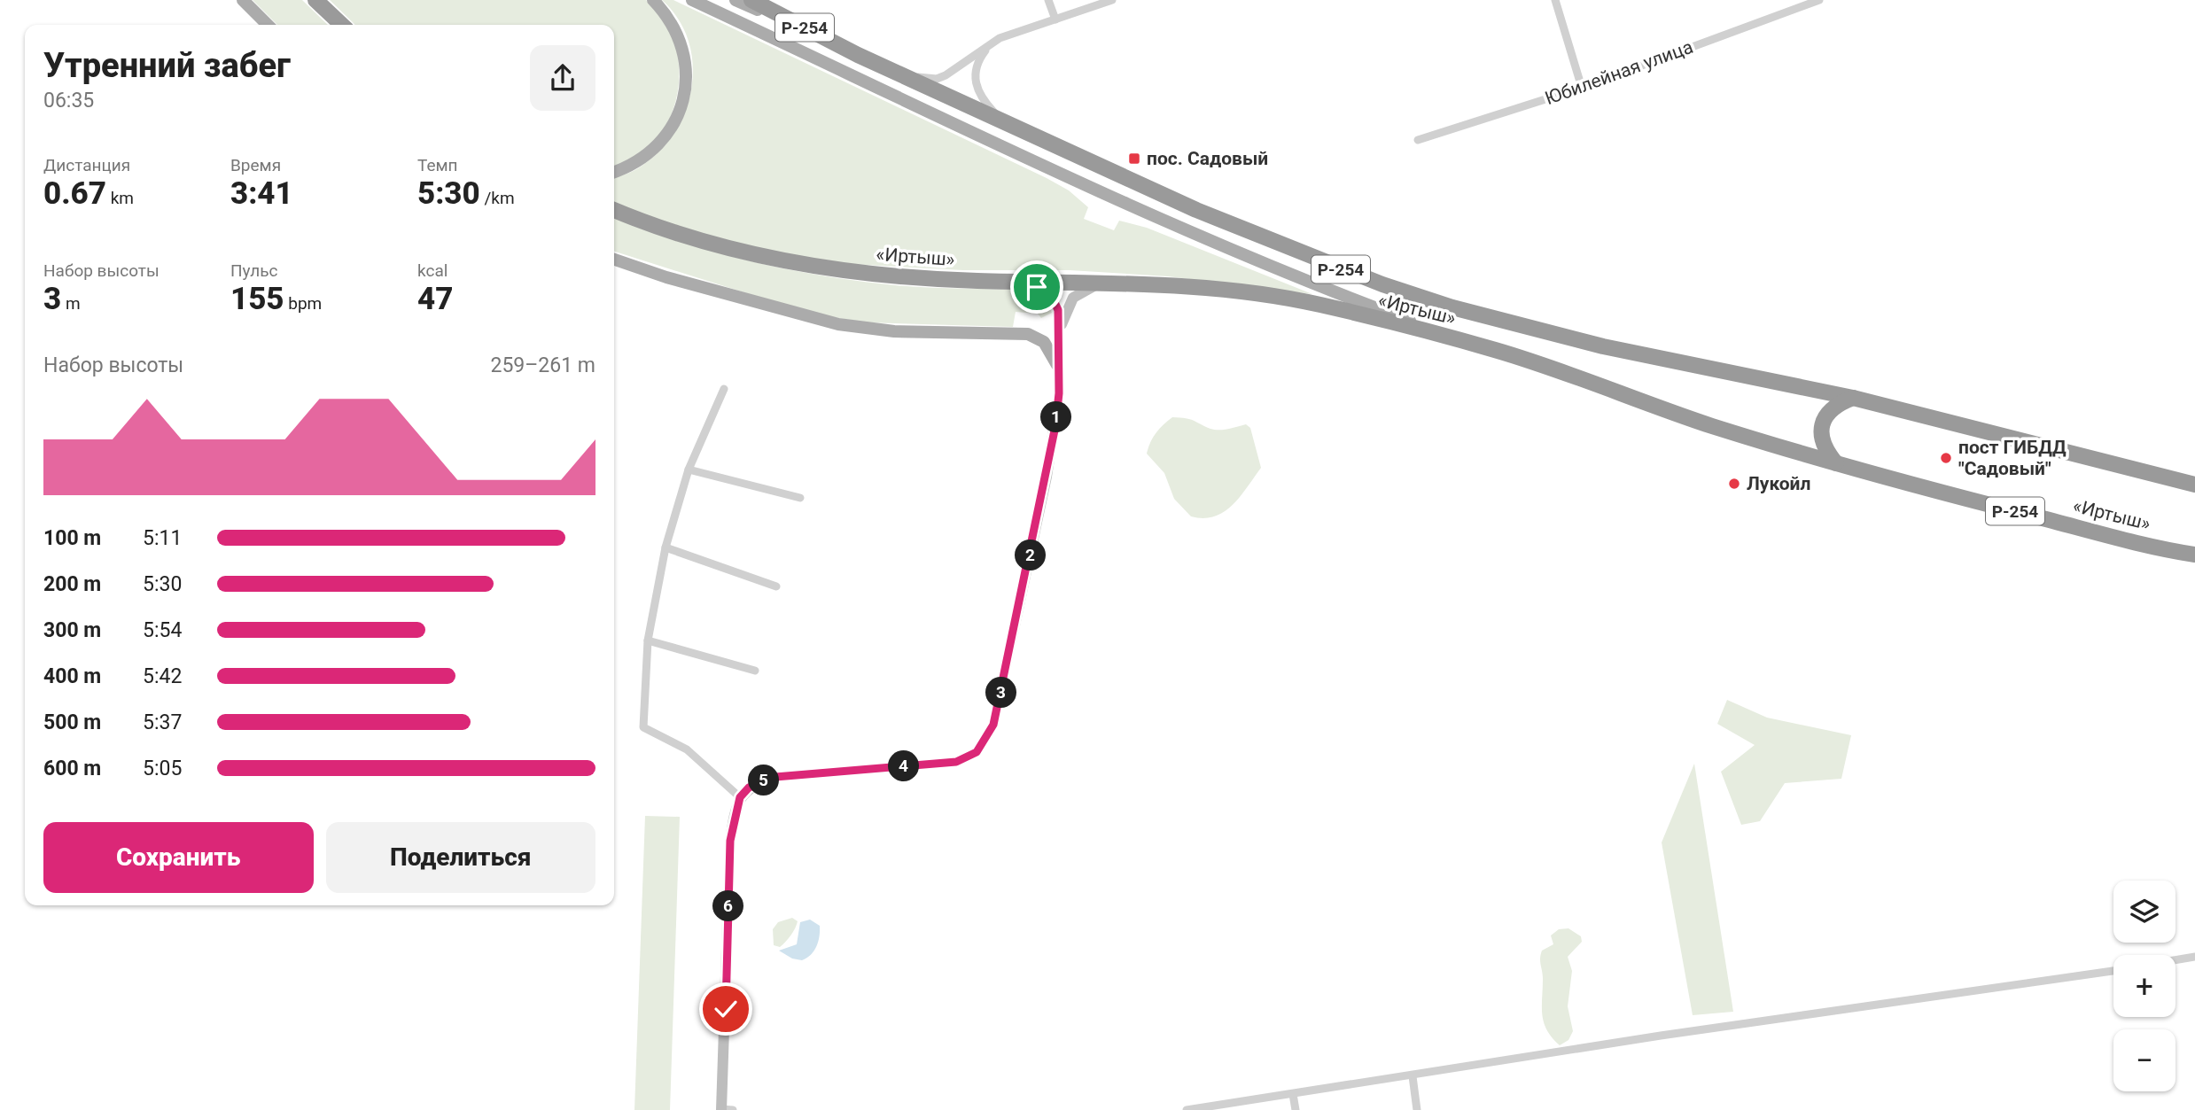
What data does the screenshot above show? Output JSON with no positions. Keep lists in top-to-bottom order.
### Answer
{
  "streets": {
    "highway": ["Р-254", "«Иртыш»"],
    "street": ["Юбилейная улица"]
  },
  "places": {
    "transit": ["пос. Садовый"],
    "other": ["пост ГИБДД \"Садовый\"", "Лукойл"]
  },
  "page": {
    "heading": ["Утренний забег", "06:35"],
    "stats": [
      ["Дистанция", "0.67 km"],
      ["Время", "3:41"],
      ["Темп", "5:30 /km"],
      ["Набор высоты", "3 m"],
      ["Пульс", "155 bpm"],
      ["kcal", "47"]
    ],
    "chart": ["Набор высоты", "259–261 m"],
    "pins": [
      "1",
      "2",
      "3",
      "4",
      "5",
      "6"
    ],
    "list": [
      {
        "name": "100 m",
        "note": "5:11"
      },
      {
        "name": "200 m",
        "note": "5:30"
      },
      {
        "name": "300 m",
        "note": "5:54"
      },
      {
        "name": "400 m",
        "note": "5:42"
      },
      {
        "name": "500 m",
        "note": "5:37"
      },
      {
        "name": "600 m",
        "note": "5:05"
      }
    ],
    "buttons": ["Сохранить", "Поделиться"],
    "map_buttons": ["+", "−"]
  }
}
